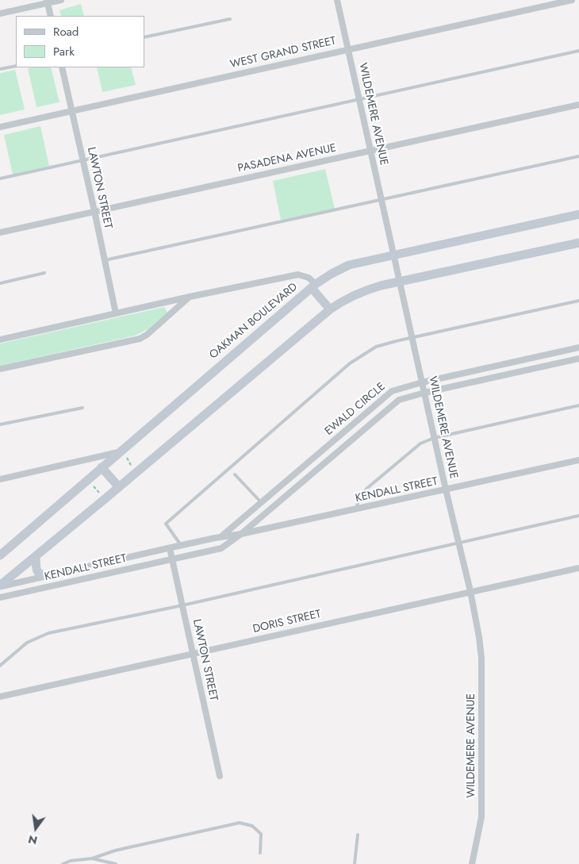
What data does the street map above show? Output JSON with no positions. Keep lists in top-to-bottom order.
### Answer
{
  "streets": {
    "street": [
      "WEST GRAND STREET",
      "WILDEMERE AVENUE",
      "PASADENA AVENUE",
      "LAWTON STREET",
      "OAKMAN BOULEVARD",
      "EWALD CIRCLE",
      "KENDALL STREET",
      "DORIS STREET"
    ]
  },
  "crossings": [
    ["WEST GRAND STREET", "WILDEMERE AVENUE"],
    ["WEST GRAND STREET", "LAWTON STREET"],
    ["WILDEMERE AVENUE", "PASADENA AVENUE"],
    ["WILDEMERE AVENUE", "OAKMAN BOULEVARD"],
    ["WILDEMERE AVENUE", "EWALD CIRCLE"],
    ["WILDEMERE AVENUE", "KENDALL STREET"],
    ["WILDEMERE AVENUE", "DORIS STREET"],
    ["PASADENA AVENUE", "LAWTON STREET"],
    ["LAWTON STREET", "KENDALL STREET"],
    ["LAWTON STREET", "DORIS STREET"],
    ["EWALD CIRCLE", "KENDALL STREET"]
  ],
  "legend": ["Road", "Park"],
  "north": "bottom"
}
